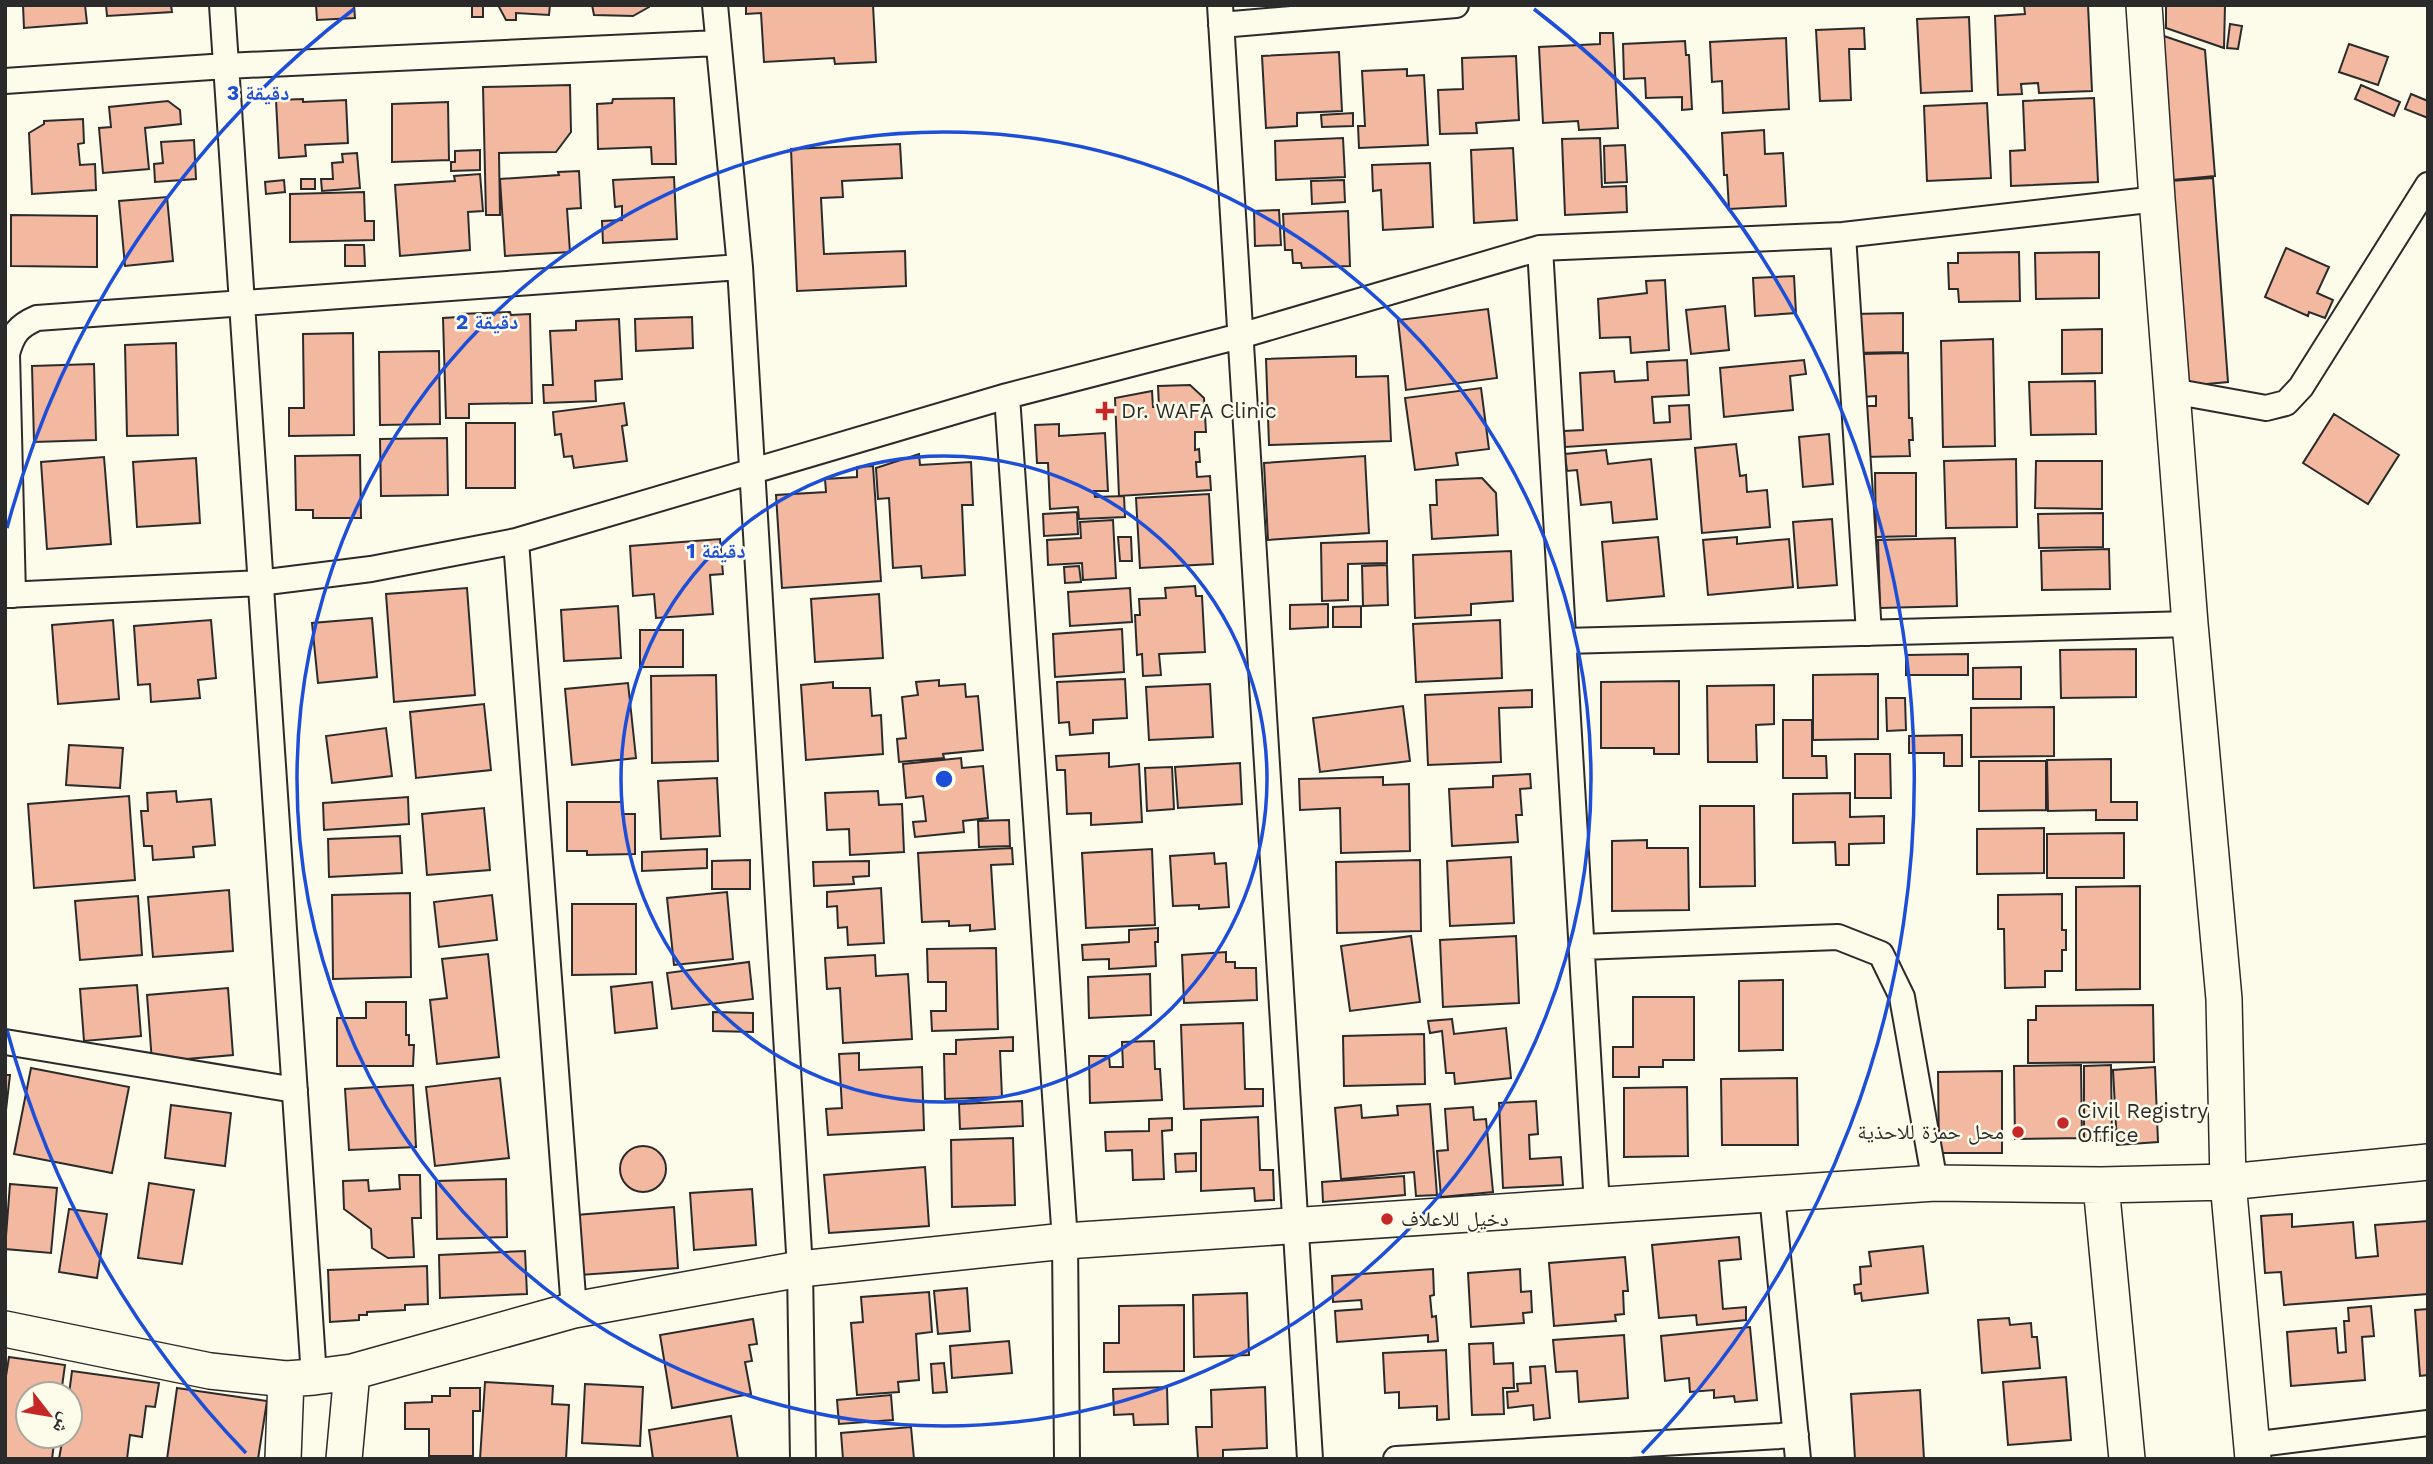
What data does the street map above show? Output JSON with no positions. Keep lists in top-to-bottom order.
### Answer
{
  "places": {
    "health": ["Dr. WAFA Clinic"],
    "other": ["Civil Registry Office", "محل حمزة للاحذية", "دخيل للاعلاف"]
  },
  "north": "bottom right",
  "rings": ["3 دقيقة", "2 دقيقة", "1 دقيقة"]
}
